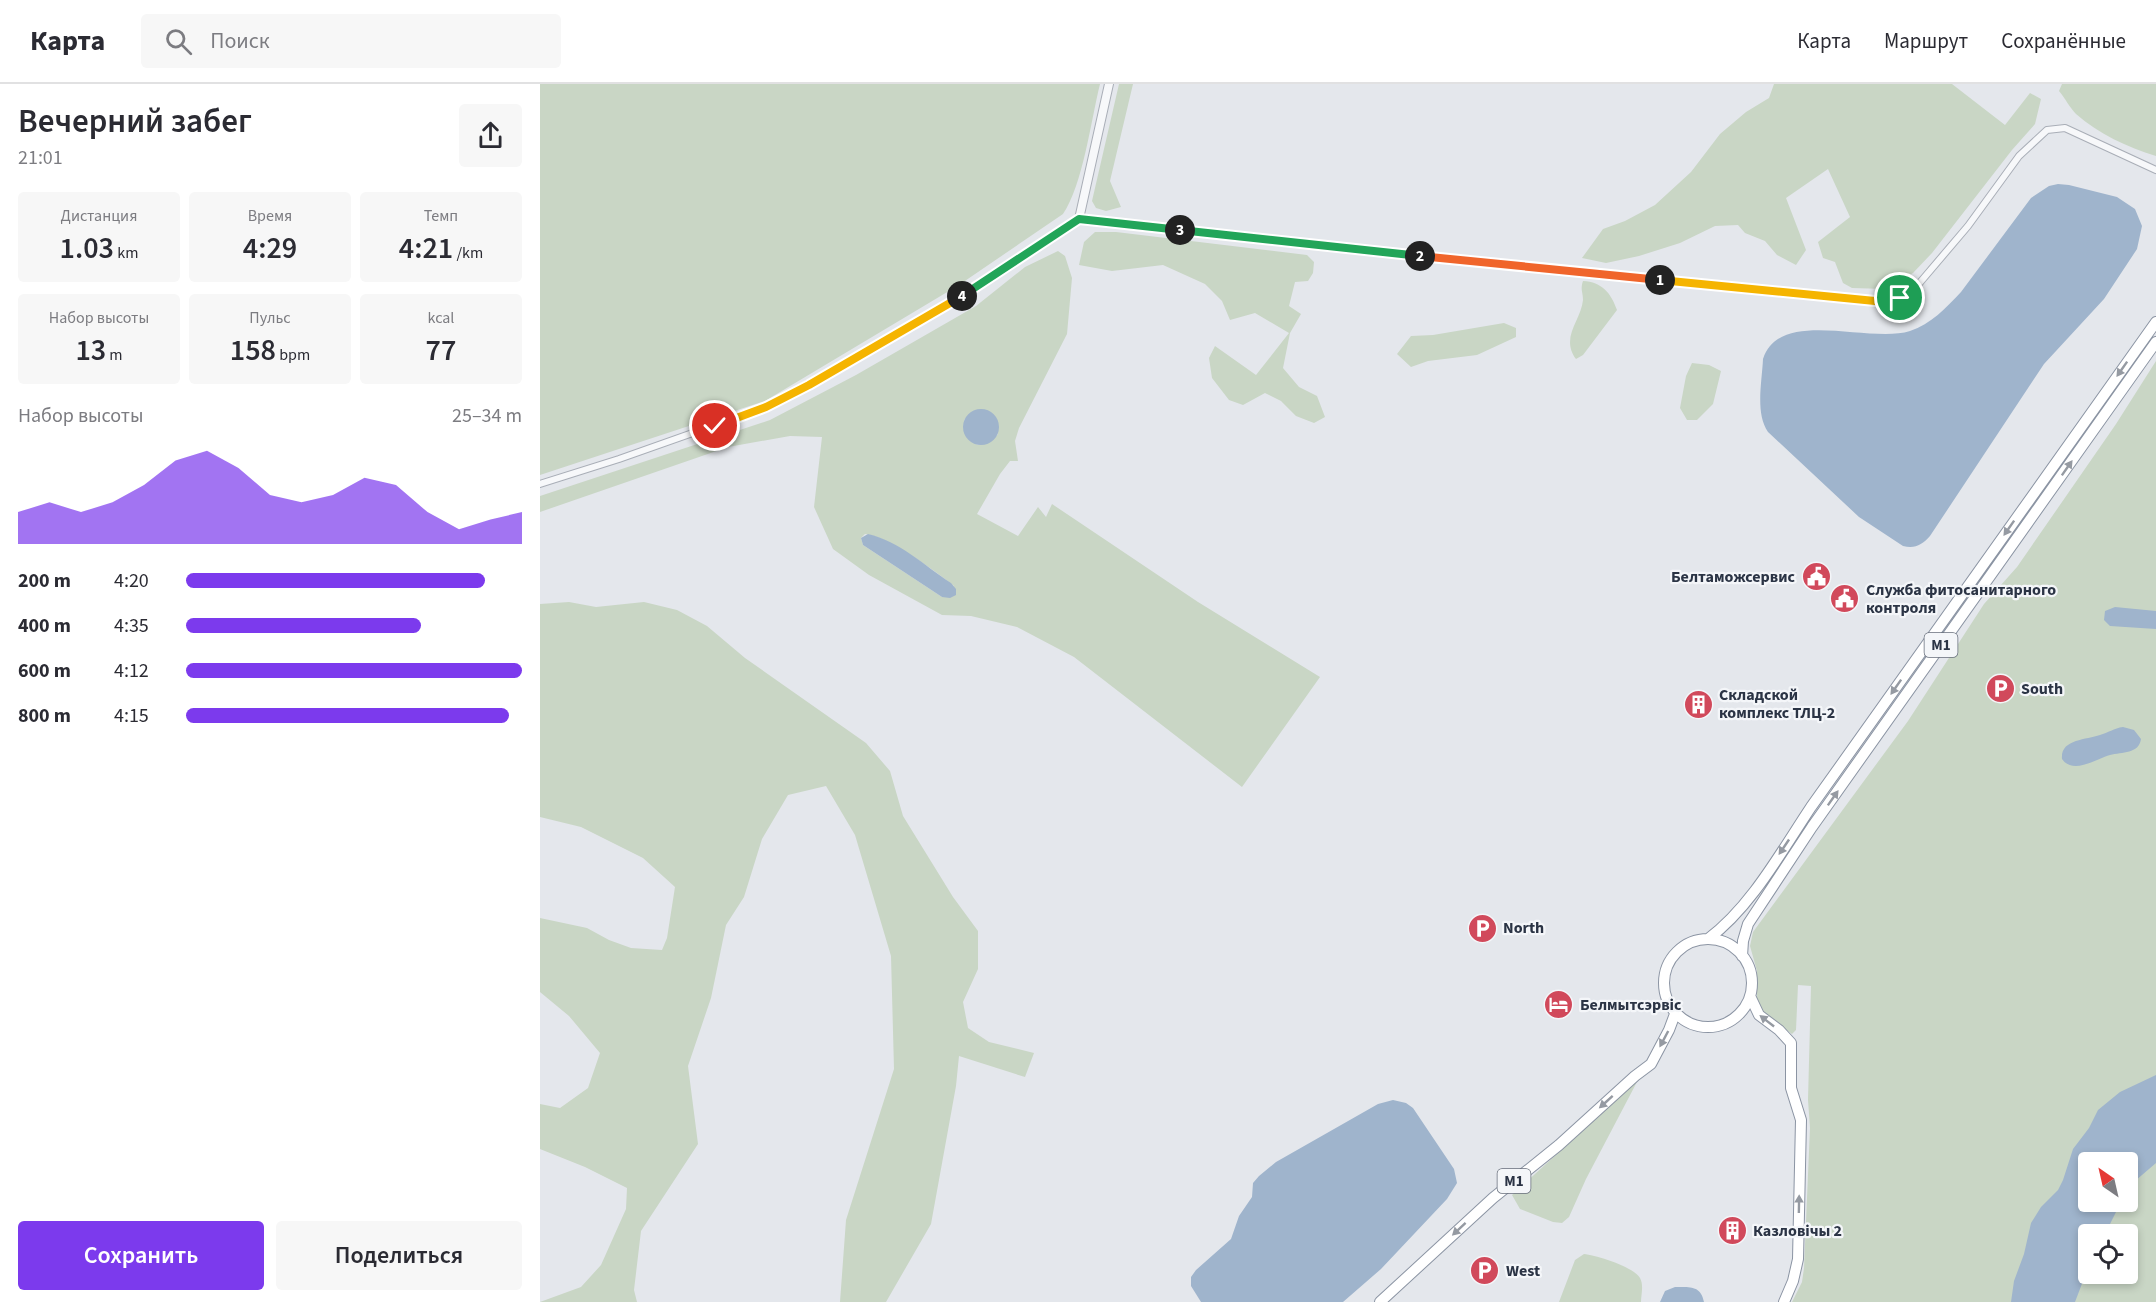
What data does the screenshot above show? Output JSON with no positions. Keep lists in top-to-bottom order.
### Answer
{
  "streets": {
    "highway": ["М1"]
  },
  "places": {
    "public building": ["Белтаможсервис", "Служба фитосанитарного контроля"],
    "parking": ["South", "North", "West"],
    "building": ["Складской комплекс ТЛЦ-2", "Казловічы 2"],
    "hotel": ["Белмытсэрвіс"]
  },
  "north": "top left",
  "page": {
    "header": "Карта",
    "search": "Поиск",
    "nav": ["Карта", "Маршрут", "Сохранённые"],
    "heading": ["Вечерний забег", "21:01"],
    "stats": [
      ["Дистанция", "1.03 km"],
      ["Время", "4:29"],
      ["Темп", "4:21 /km"],
      ["Набор высоты", "13 m"],
      ["Пульс", "158 bpm"],
      ["kcal", "77"]
    ],
    "pins": [
      "3",
      "2",
      "1",
      "4"
    ],
    "chart": ["Набор высоты", "25–34 m"],
    "list": [
      {
        "name": "200 m",
        "note": "4:20"
      },
      {
        "name": "400 m",
        "note": "4:35"
      },
      {
        "name": "600 m",
        "note": "4:12"
      },
      {
        "name": "800 m",
        "note": "4:15"
      }
    ],
    "buttons": ["Сохранить", "Поделиться"]
  }
}
